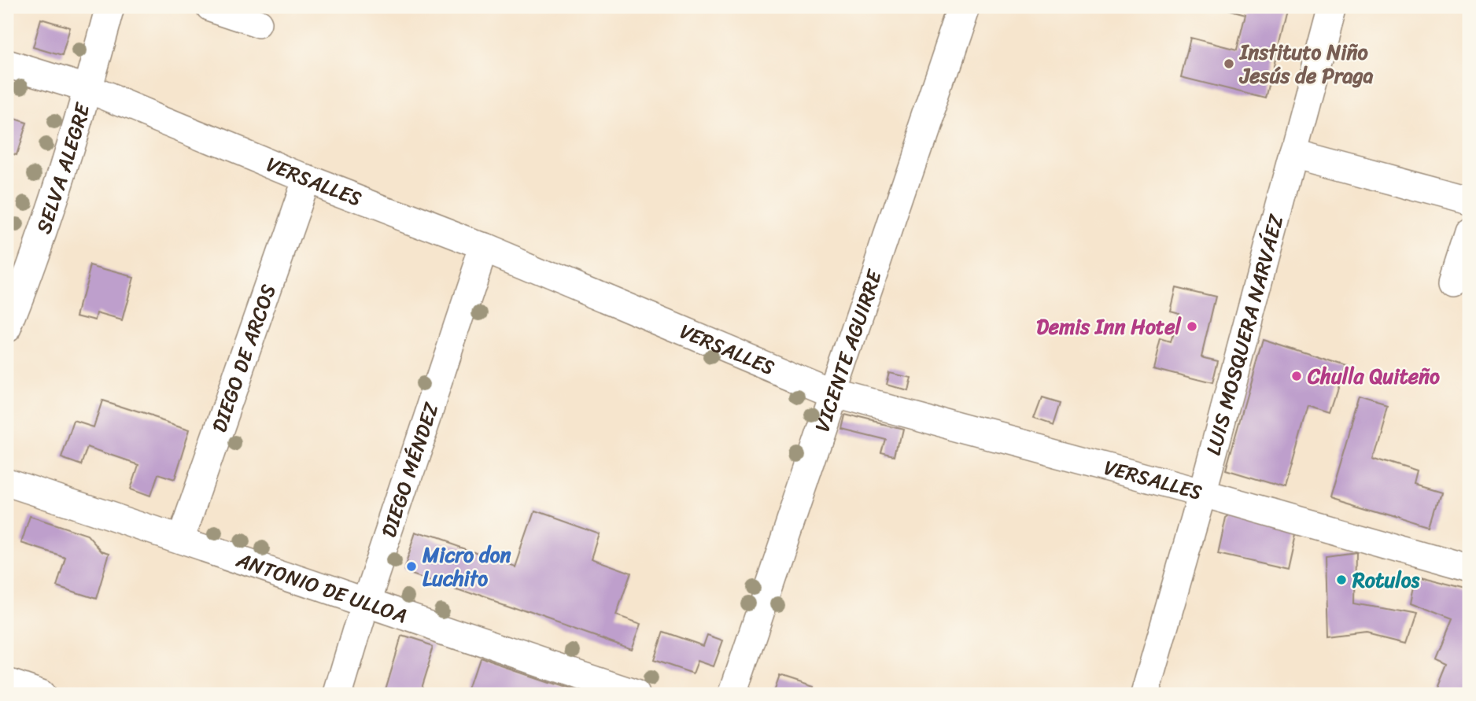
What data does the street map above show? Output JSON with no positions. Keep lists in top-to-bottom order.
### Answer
{
  "streets": {
    "street": [
      "SELVA ALEGRE",
      "VERSALLES",
      "LUIS MOSQUERA NARVÁEZ",
      "VICENTE AGUIRRE",
      "DIEGO DE ARCOS",
      "DIEGO MÉNDEZ",
      "ANTONIO DE ULLOA"
    ]
  },
  "crossings": [
    ["SELVA ALEGRE", "VERSALLES"],
    ["VERSALLES", "LUIS MOSQUERA NARVÁEZ"],
    ["VERSALLES", "VICENTE AGUIRRE"],
    ["VERSALLES", "DIEGO DE ARCOS"],
    ["VERSALLES", "DIEGO MÉNDEZ"],
    ["DIEGO DE ARCOS", "ANTONIO DE ULLOA"],
    ["DIEGO MÉNDEZ", "ANTONIO DE ULLOA"]
  ],
  "places": [
    "Instituto Niño Jesús de Praga",
    "Demis Inn Hotel",
    "Chulla Quiteño",
    "Micro don Luchito",
    "Rotulos"
  ]
}
